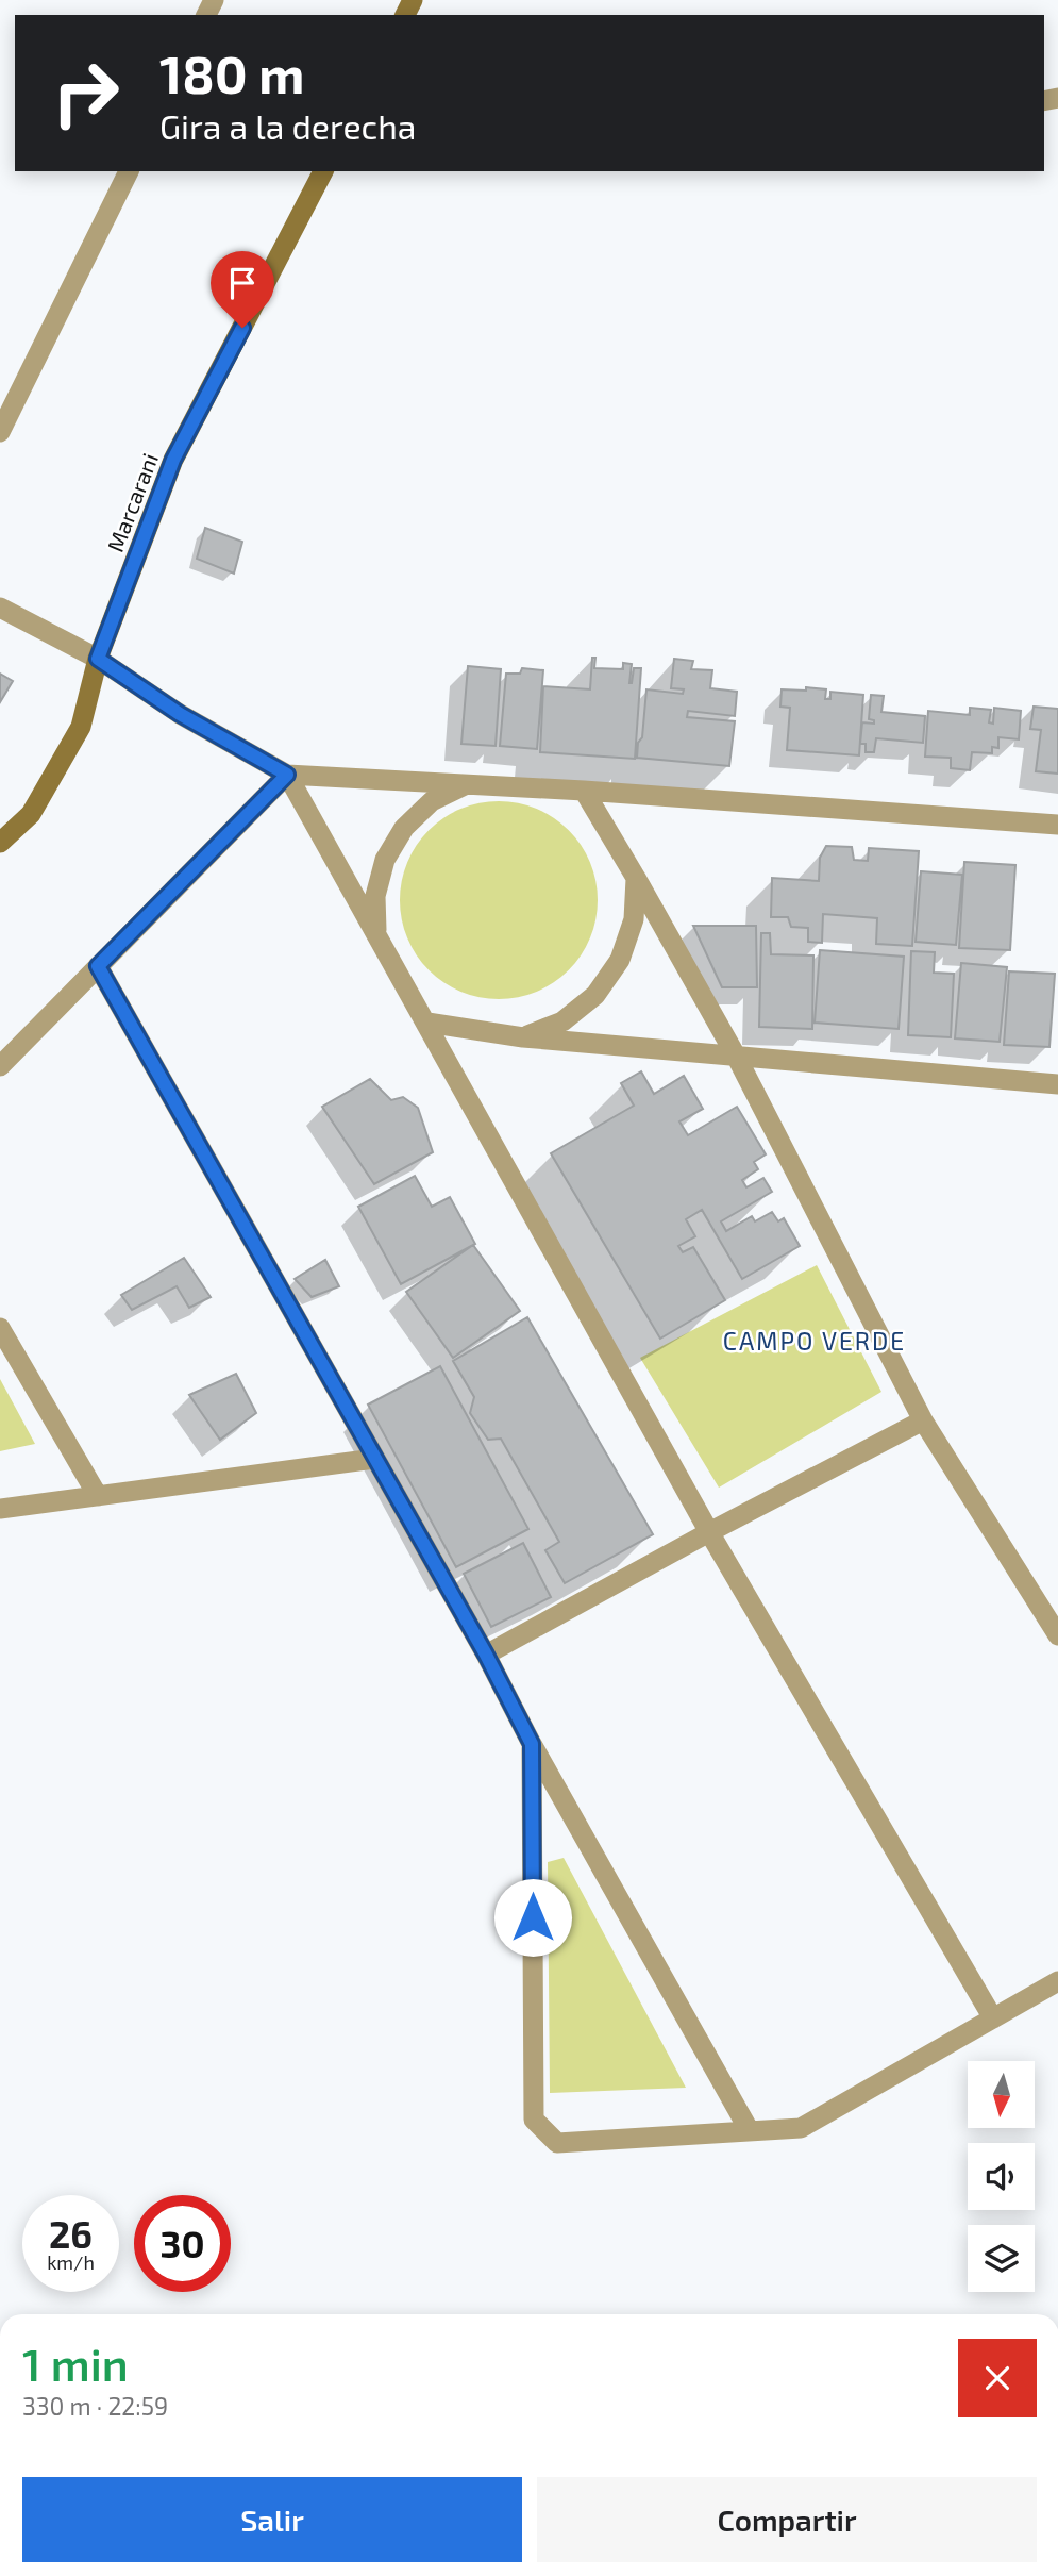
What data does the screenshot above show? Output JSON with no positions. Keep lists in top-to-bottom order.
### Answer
{
  "streets": {
    "main road": ["Marcarani"]
  },
  "districts": ["CAMPO VERDE"],
  "north": "bottom",
  "page": {
    "turn": ["180 m", "Gira a la derecha"],
    "speed": "26 km/h",
    "limit": "30",
    "heading": ["1 min", "330 m · 22:59"],
    "buttons": ["Salir", "Compartir"]
  }
}
